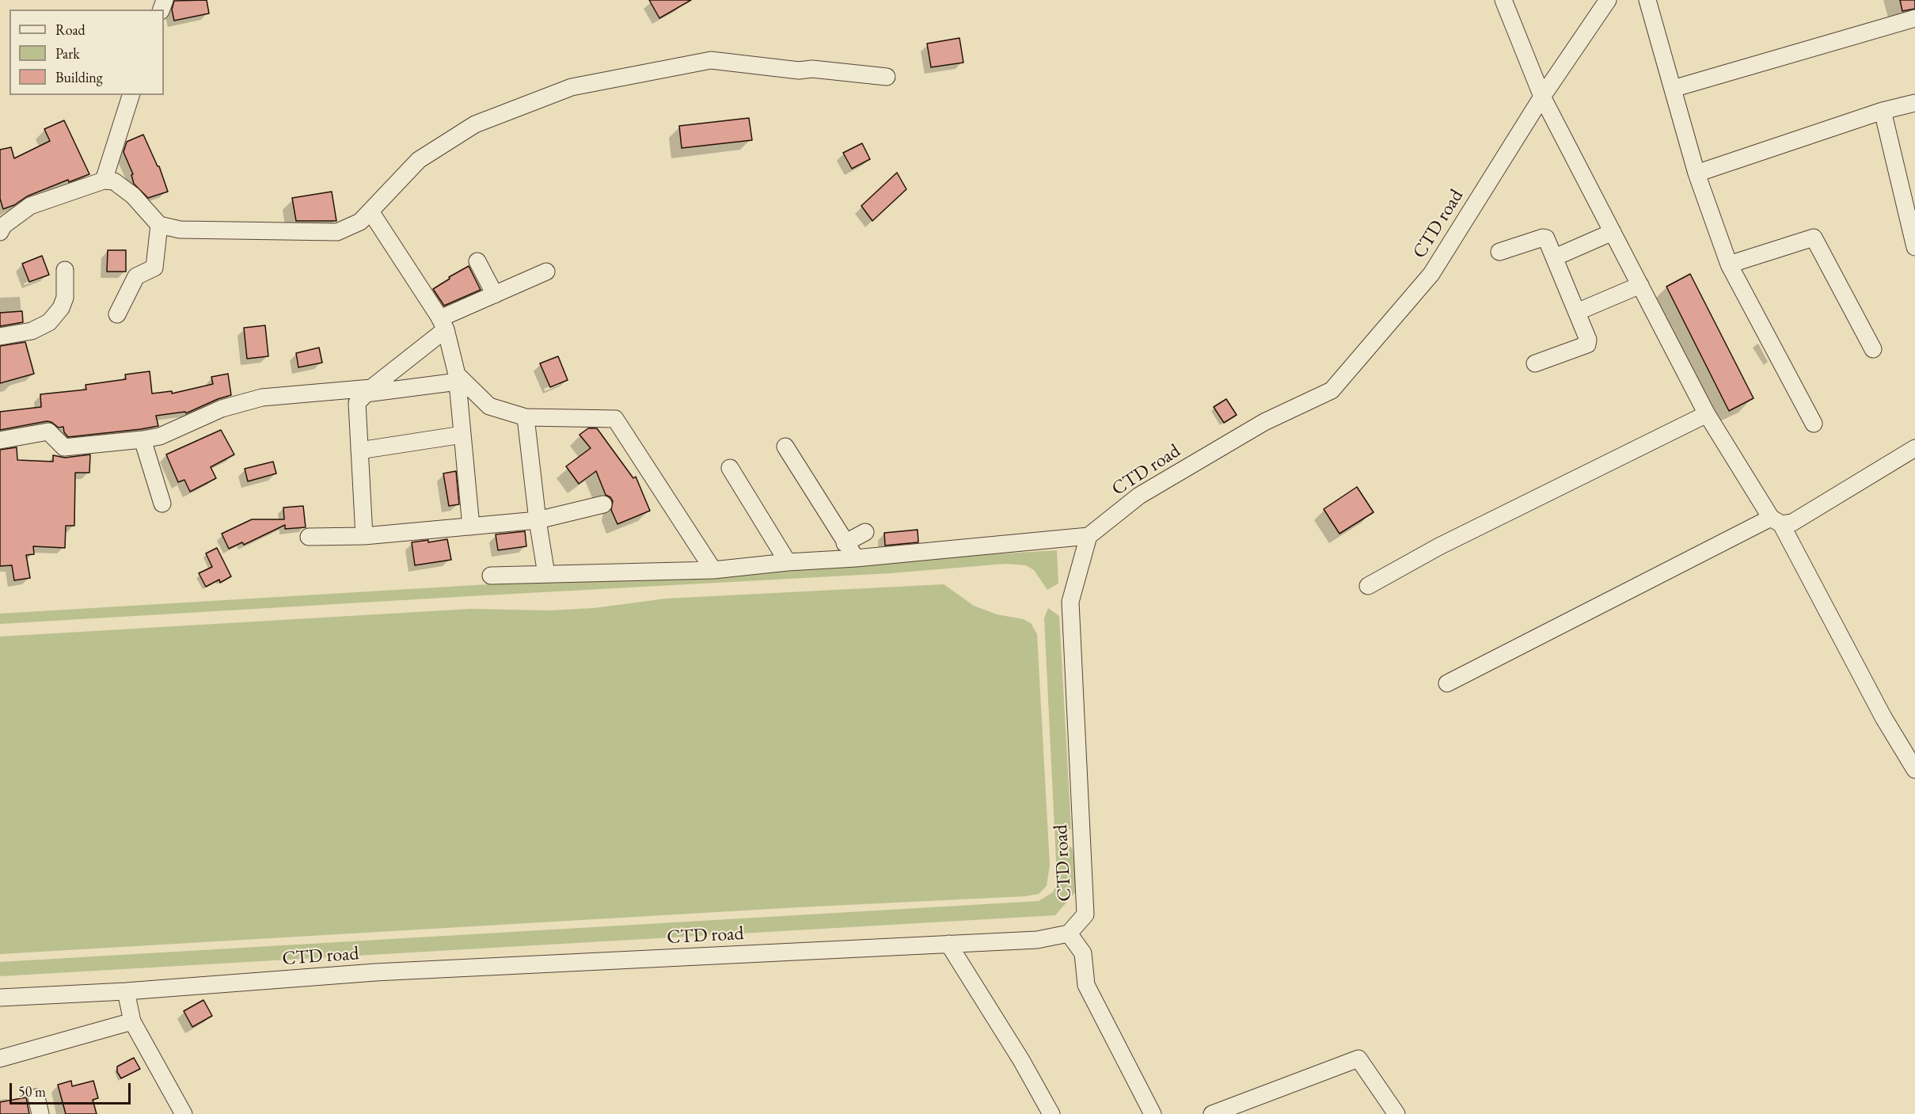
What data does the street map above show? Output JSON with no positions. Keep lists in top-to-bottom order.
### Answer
{
  "streets": {
    "street": ["CTD road"]
  },
  "legend": ["Road", "Park", "Building"],
  "scale_bar": "50 m"
}
